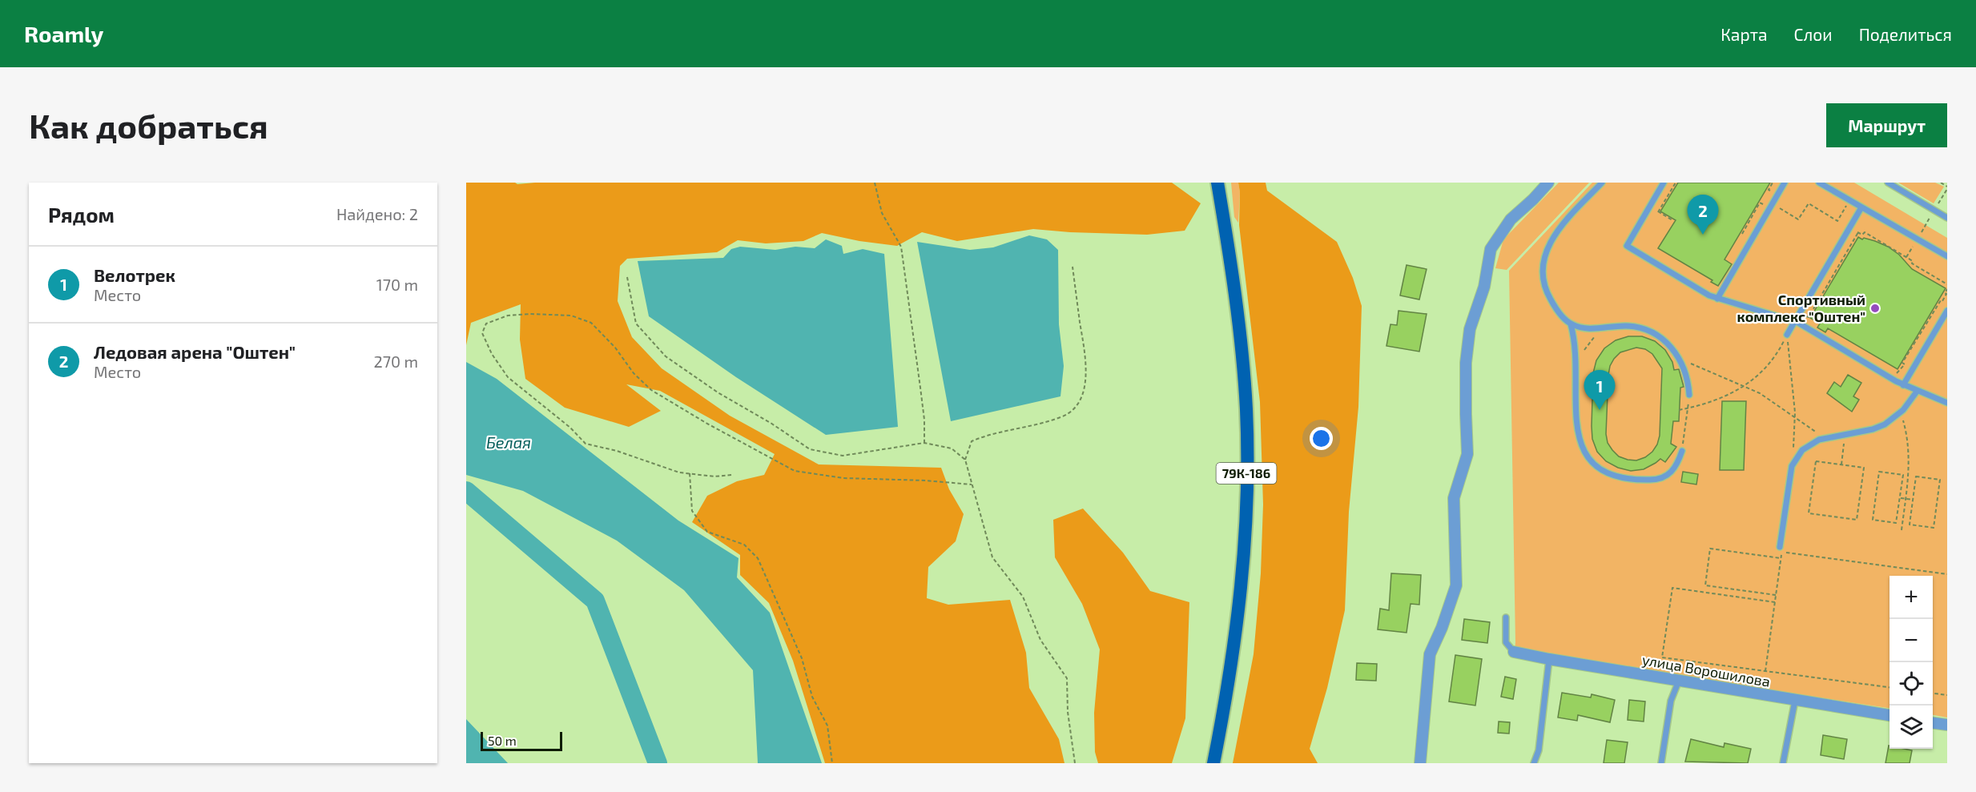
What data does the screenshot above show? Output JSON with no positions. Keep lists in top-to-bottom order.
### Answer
{
  "streets": {
    "main road": ["79К-186"],
    "street": ["улица Ворошилова"]
  },
  "water": ["Белая"],
  "places": ["Спортивный комплекс \"Оштен\""],
  "scale_bar": "50 m",
  "page": {
    "header": "Roamly",
    "nav": ["Карта", "Слои", "Поделиться"],
    "buttons": "Маршрут",
    "title": "Как добраться",
    "heading": ["Рядом", "Найдено: 2"],
    "pins": ["2", "1"],
    "list": [
      {
        "mark": "1",
        "name": "Велотрек",
        "note": "Место",
        "value": "170 m"
      },
      {
        "mark": "2",
        "name": "Ледовая арена \"Оштен\"",
        "note": "Место",
        "value": "270 m"
      }
    ],
    "map_buttons": ["+", "−"],
    "scale": "50 m"
  }
}
